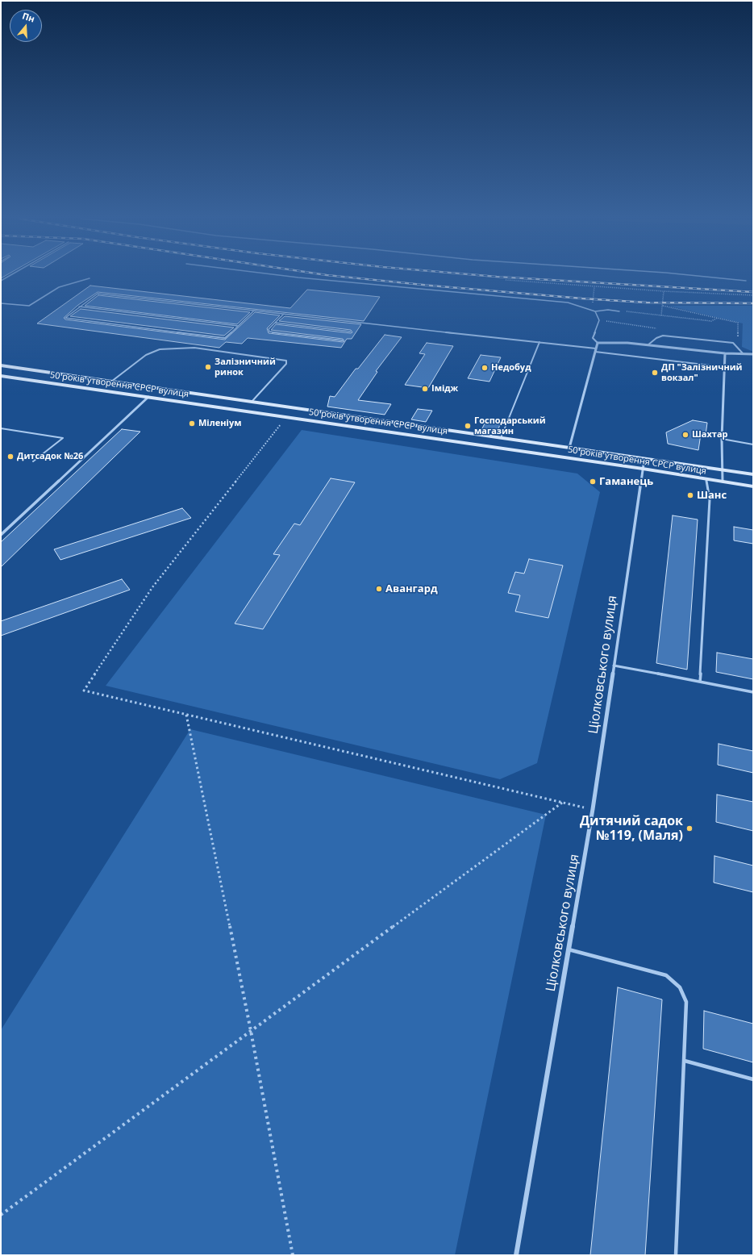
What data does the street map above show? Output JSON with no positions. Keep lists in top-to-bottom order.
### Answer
{
  "streets": {
    "main road": ["50 років утворення СРСР вулиця"],
    "street": ["Ціолковського вулиця"]
  },
  "crossings": [
    ["50 років утворення СРСР вулиця", "Ціолковського вулиця"]
  ],
  "places": [
    "Залізничний ринок",
    "Недобуд",
    "ДП \"Залізничний вокзал\"",
    "Імідж",
    "Міленіум",
    "Господарський магазин",
    "Шахтар",
    "Дитсадок №26",
    "Гаманець",
    "Шанс",
    "Авангард",
    "Дитячий садок №119, (Маля)"
  ],
  "north": "top"
}
